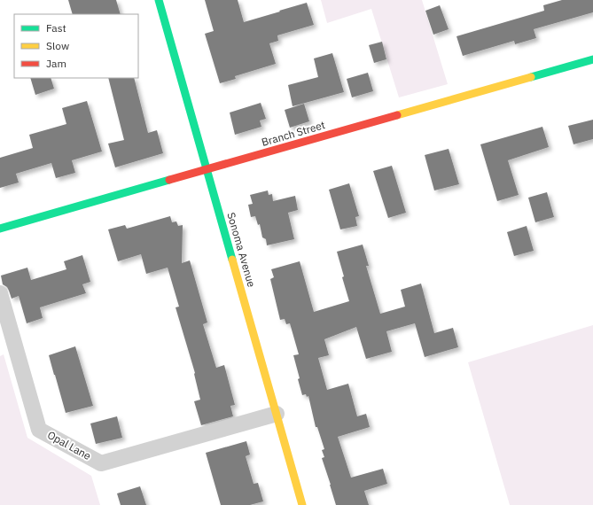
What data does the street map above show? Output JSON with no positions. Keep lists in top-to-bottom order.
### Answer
{
  "streets": {
    "street": ["Branch Street", "Sonoma Avenue", "Opal Lane"]
  },
  "crossings": [
    ["Branch Street", "Sonoma Avenue"],
    ["Sonoma Avenue", "Opal Lane"]
  ],
  "legend": ["Fast", "Slow", "Jam"]
}
